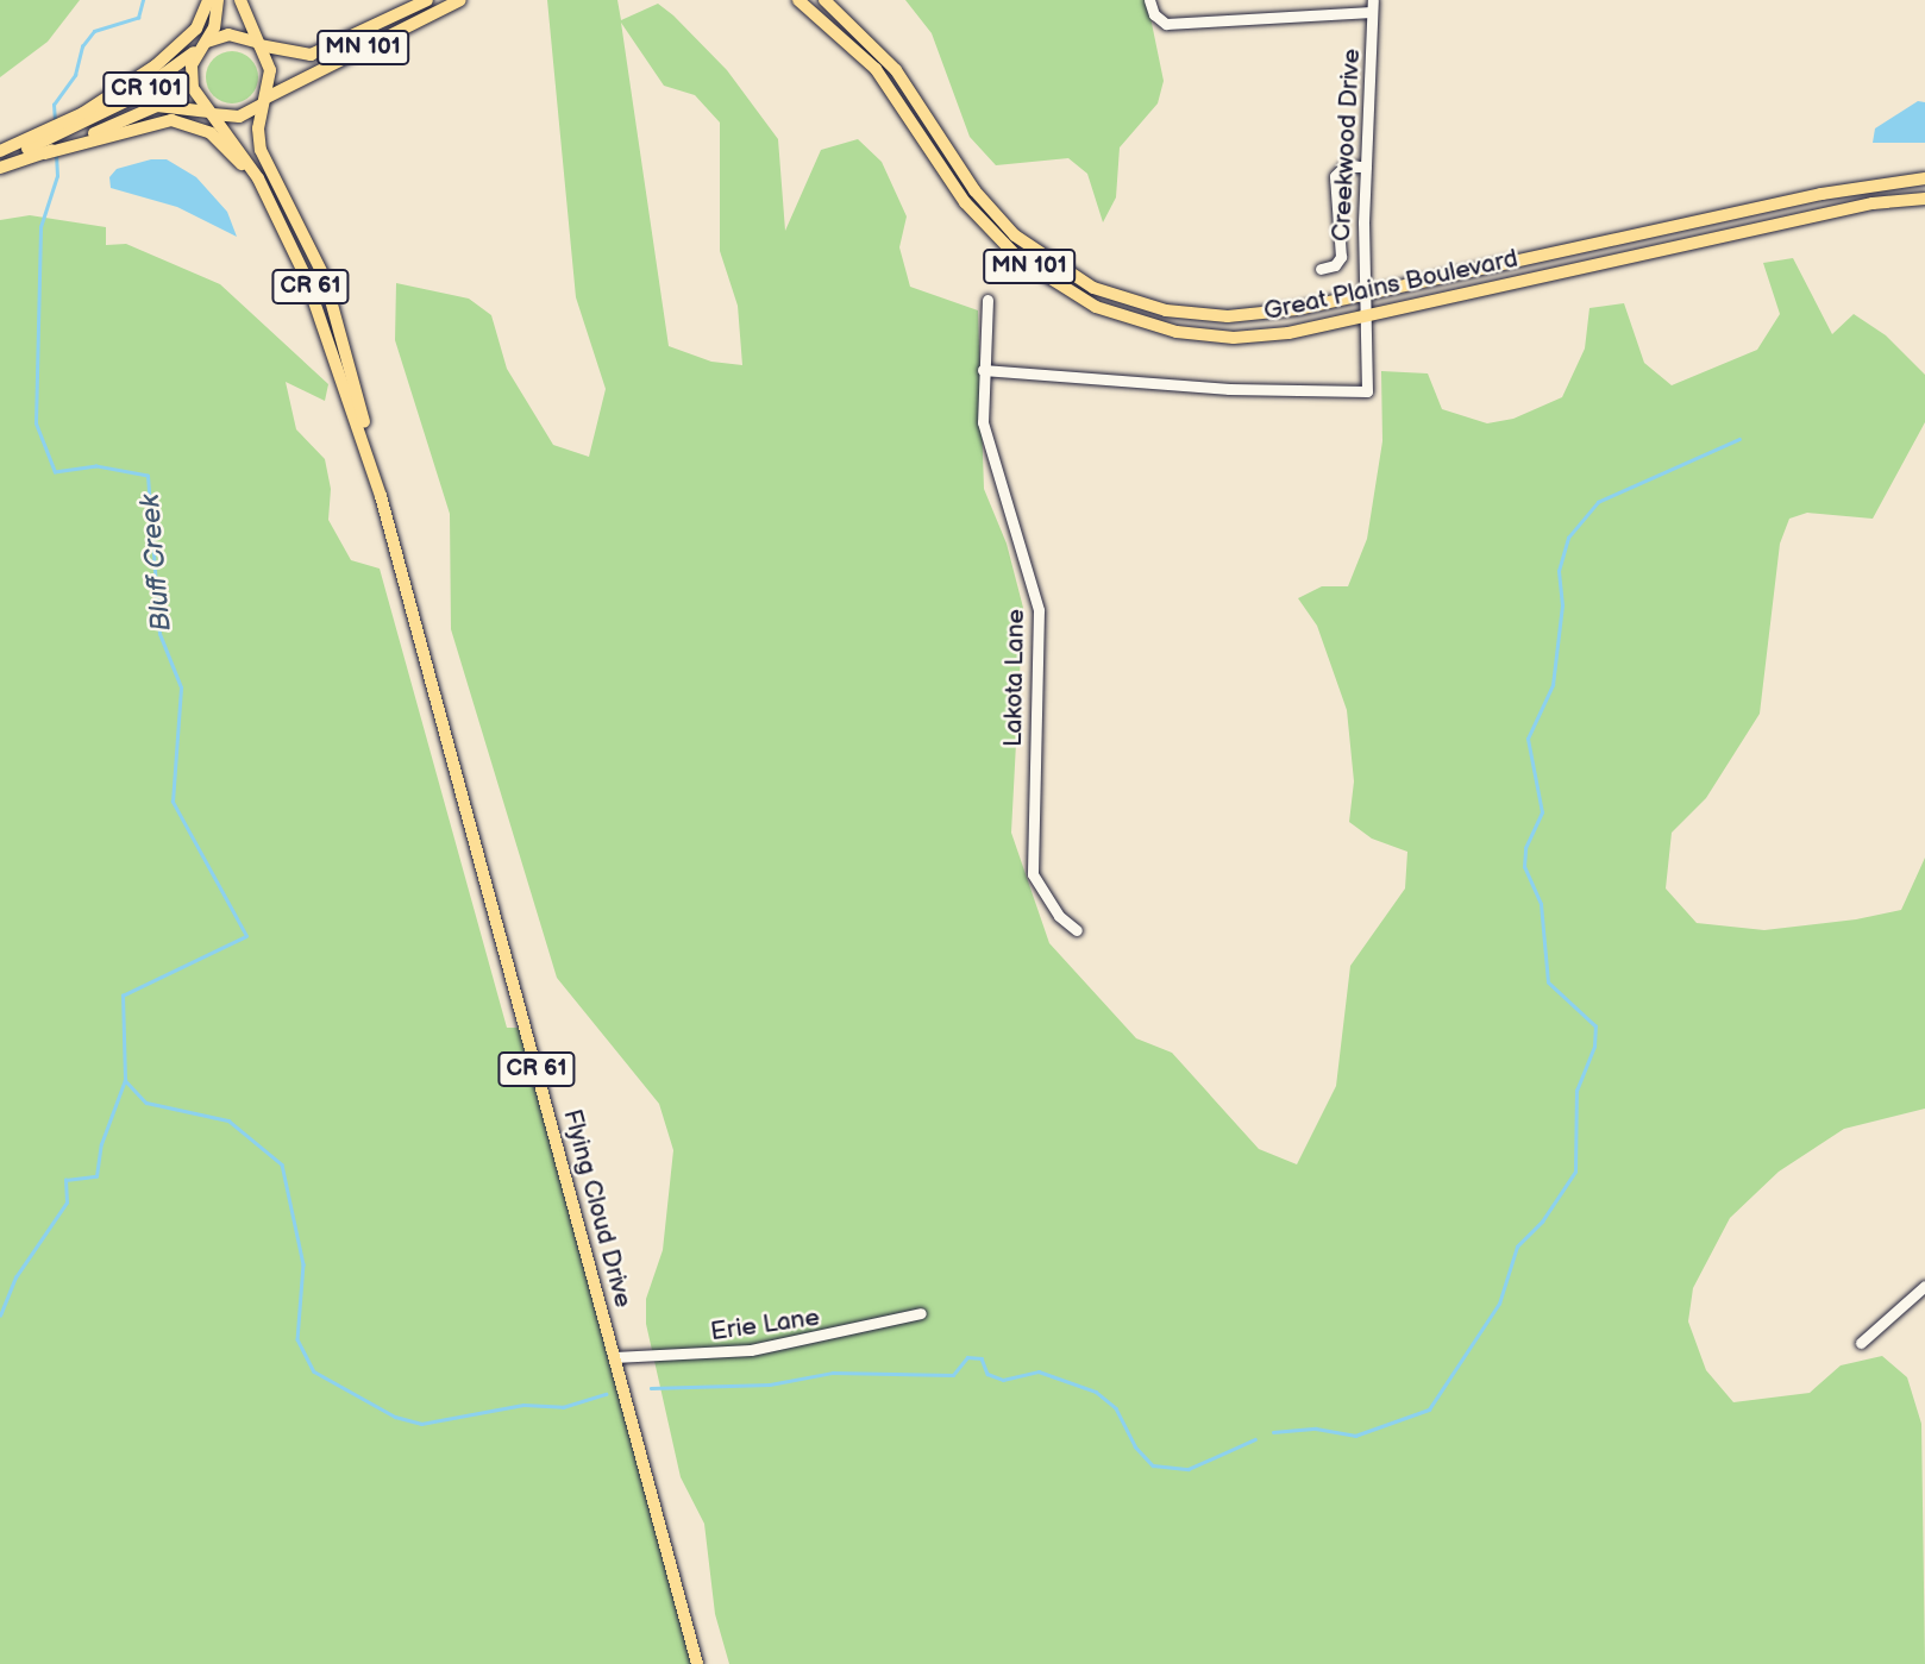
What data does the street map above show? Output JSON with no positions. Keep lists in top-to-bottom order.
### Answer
{
  "streets": {
    "main road": [
      "MN 101",
      "CR 101",
      "Great Plains Boulevard",
      "CR 61",
      "Flying Cloud Drive"
    ],
    "street": ["Creekwood Drive", "Lakota Lane", "Erie Lane"]
  },
  "crossings": [
    ["MN 101", "CR 101"],
    ["MN 101", "Flying Cloud Drive"],
    ["CR 101", "Flying Cloud Drive"],
    ["Creekwood Drive", "Great Plains Boulevard"],
    ["Creekwood Drive", "Lakota Lane"],
    ["Flying Cloud Drive", "Erie Lane"]
  ],
  "water": ["Bluff Creek"]
}
